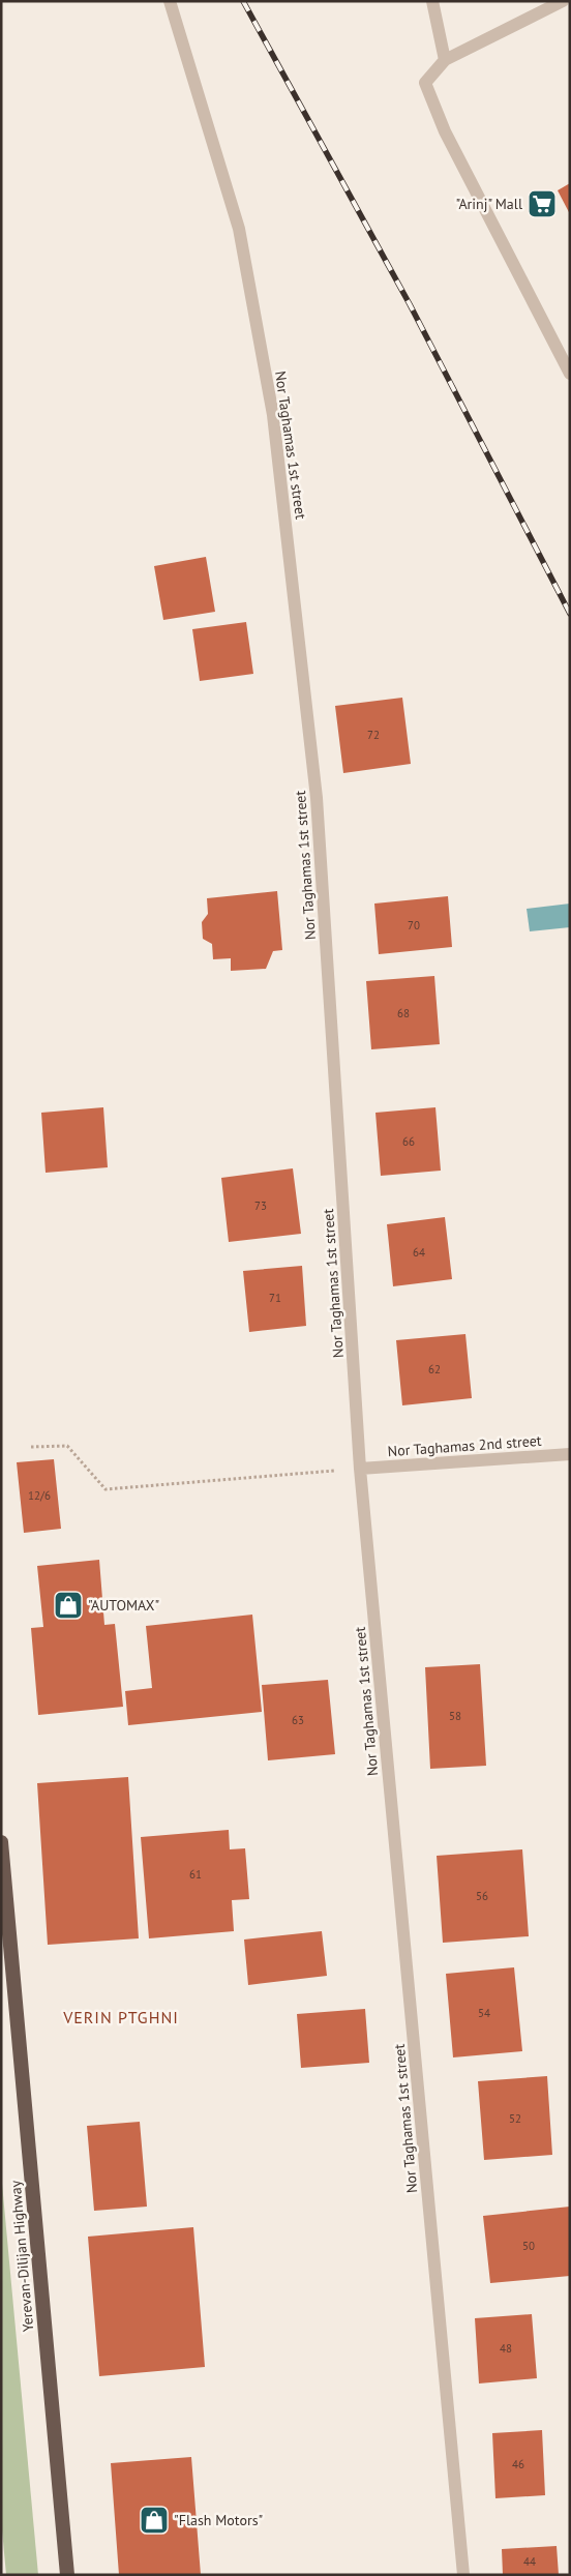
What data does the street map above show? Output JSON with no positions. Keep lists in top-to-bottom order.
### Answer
{
  "streets": {
    "highway": ["Yerevan-Dilijan Highway"],
    "street": ["Nor Taghamas 1st street", "Nor Taghamas 2nd street"]
  },
  "crossings": [
    ["Nor Taghamas 1st street", "Nor Taghamas 2nd street"]
  ],
  "districts": ["VERIN PTGHNI"],
  "places": {
    "supermarket": ["\"Arinj\" Mall"],
    "shop": ["\"AUTOMAX\"", "\"Flash Motors\""]
  },
  "house_numbers": [
    "72",
    "70",
    "68",
    "66",
    "73",
    "64",
    "71",
    "62",
    "12/6",
    "58",
    "63",
    "61",
    "56",
    "54",
    "52",
    "50",
    "48",
    "46",
    "44"
  ]
}
